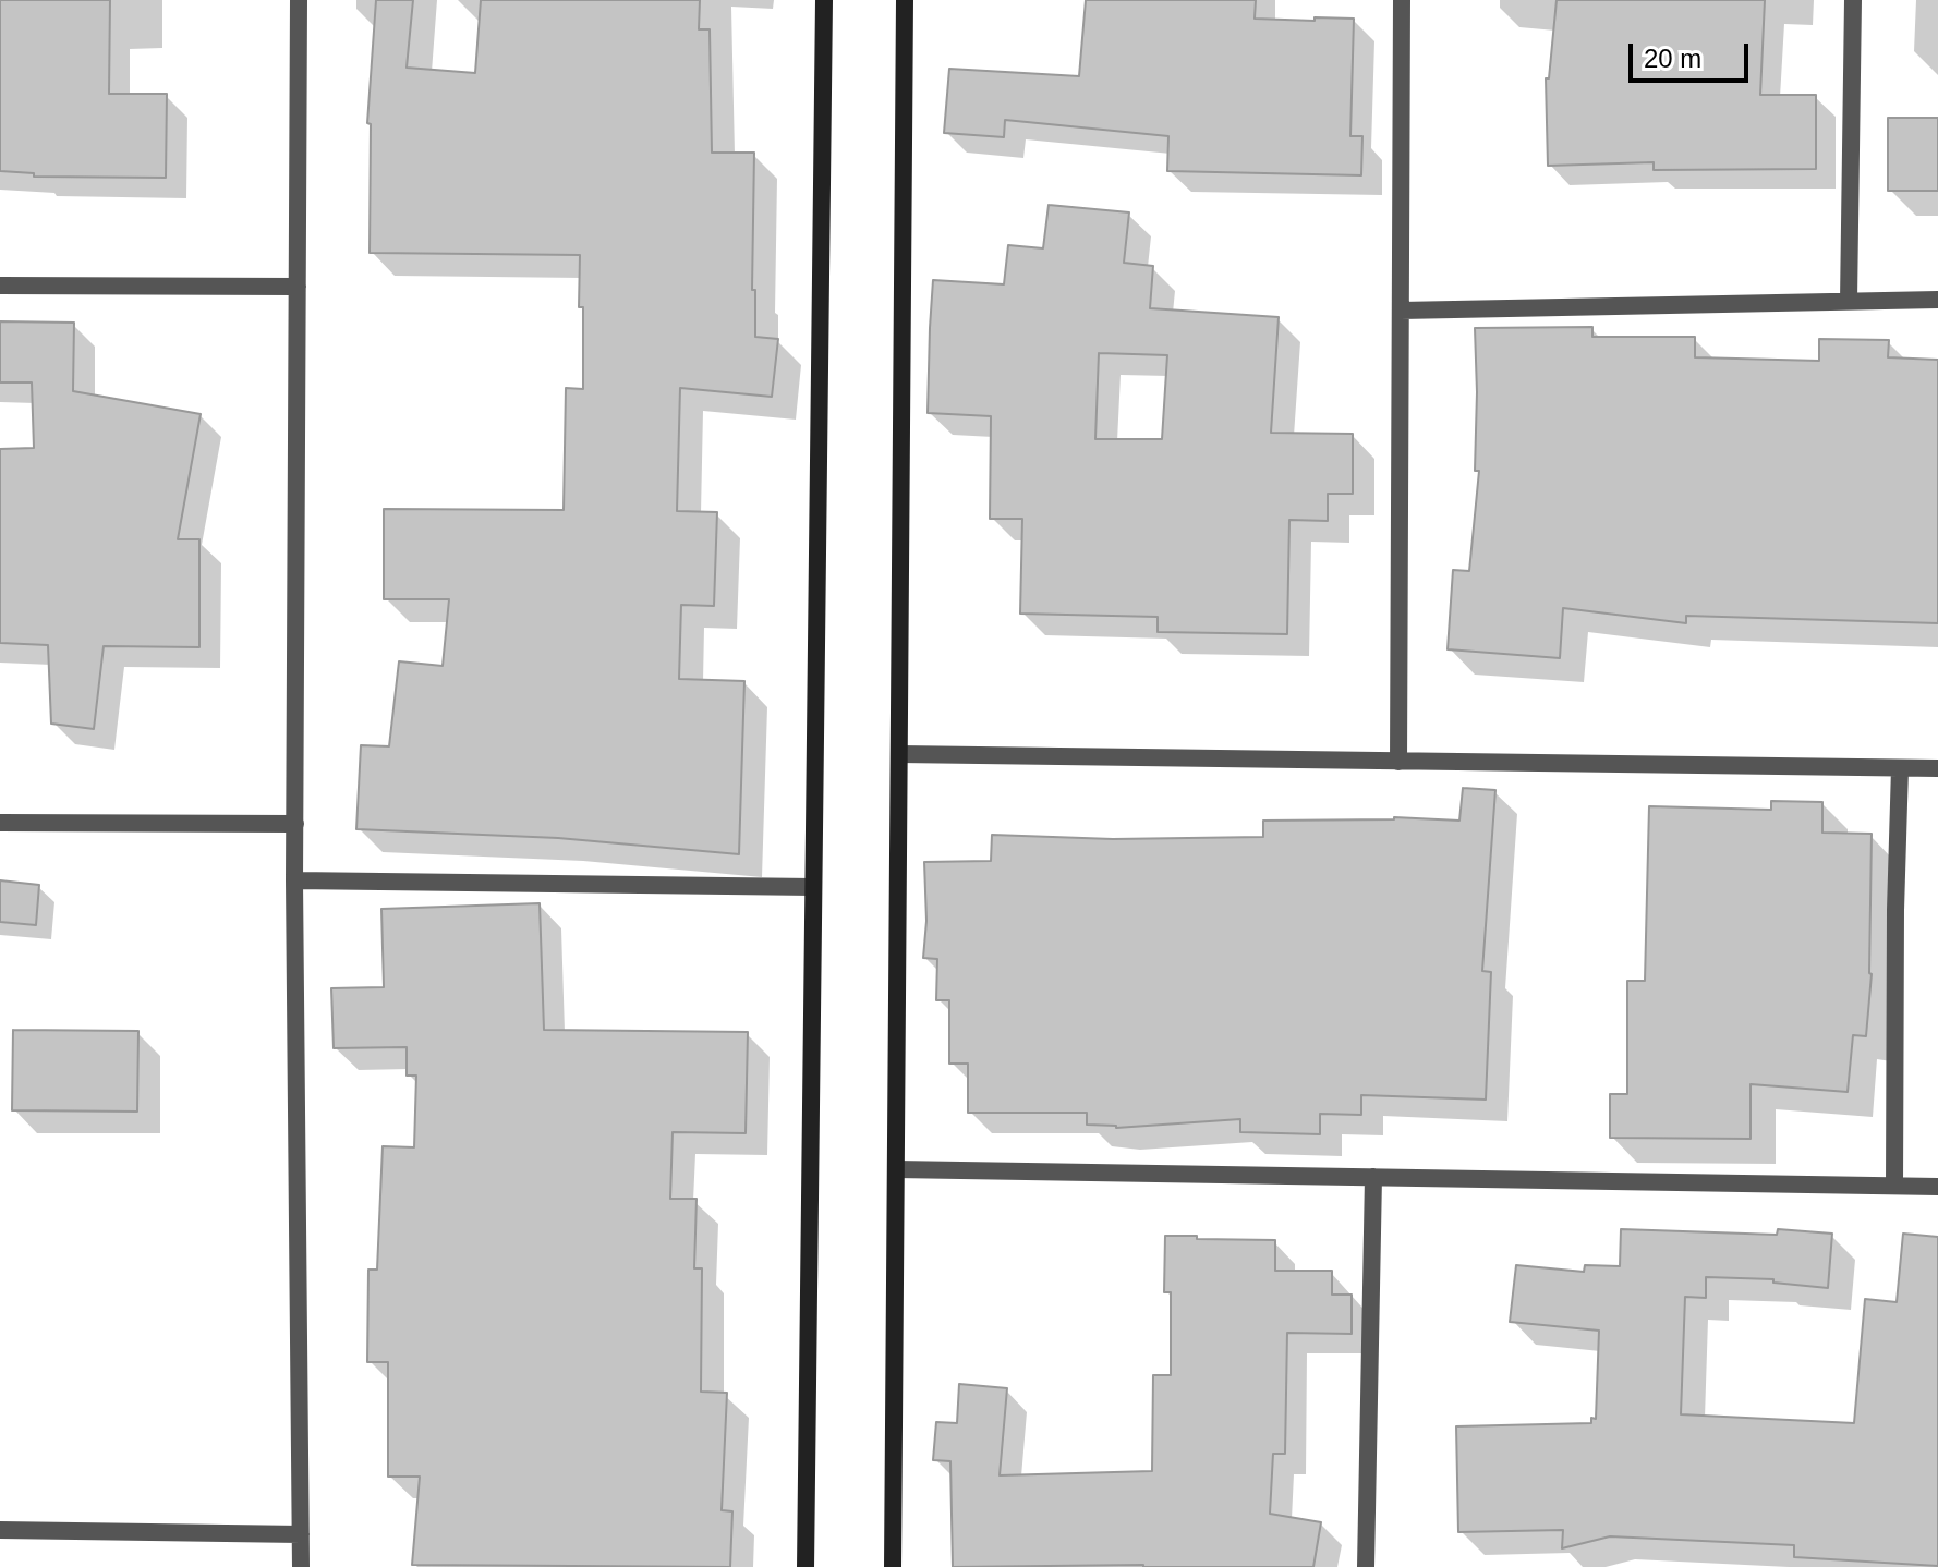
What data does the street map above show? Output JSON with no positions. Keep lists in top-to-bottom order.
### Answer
{
  "scale_bar": "20 m"
}
